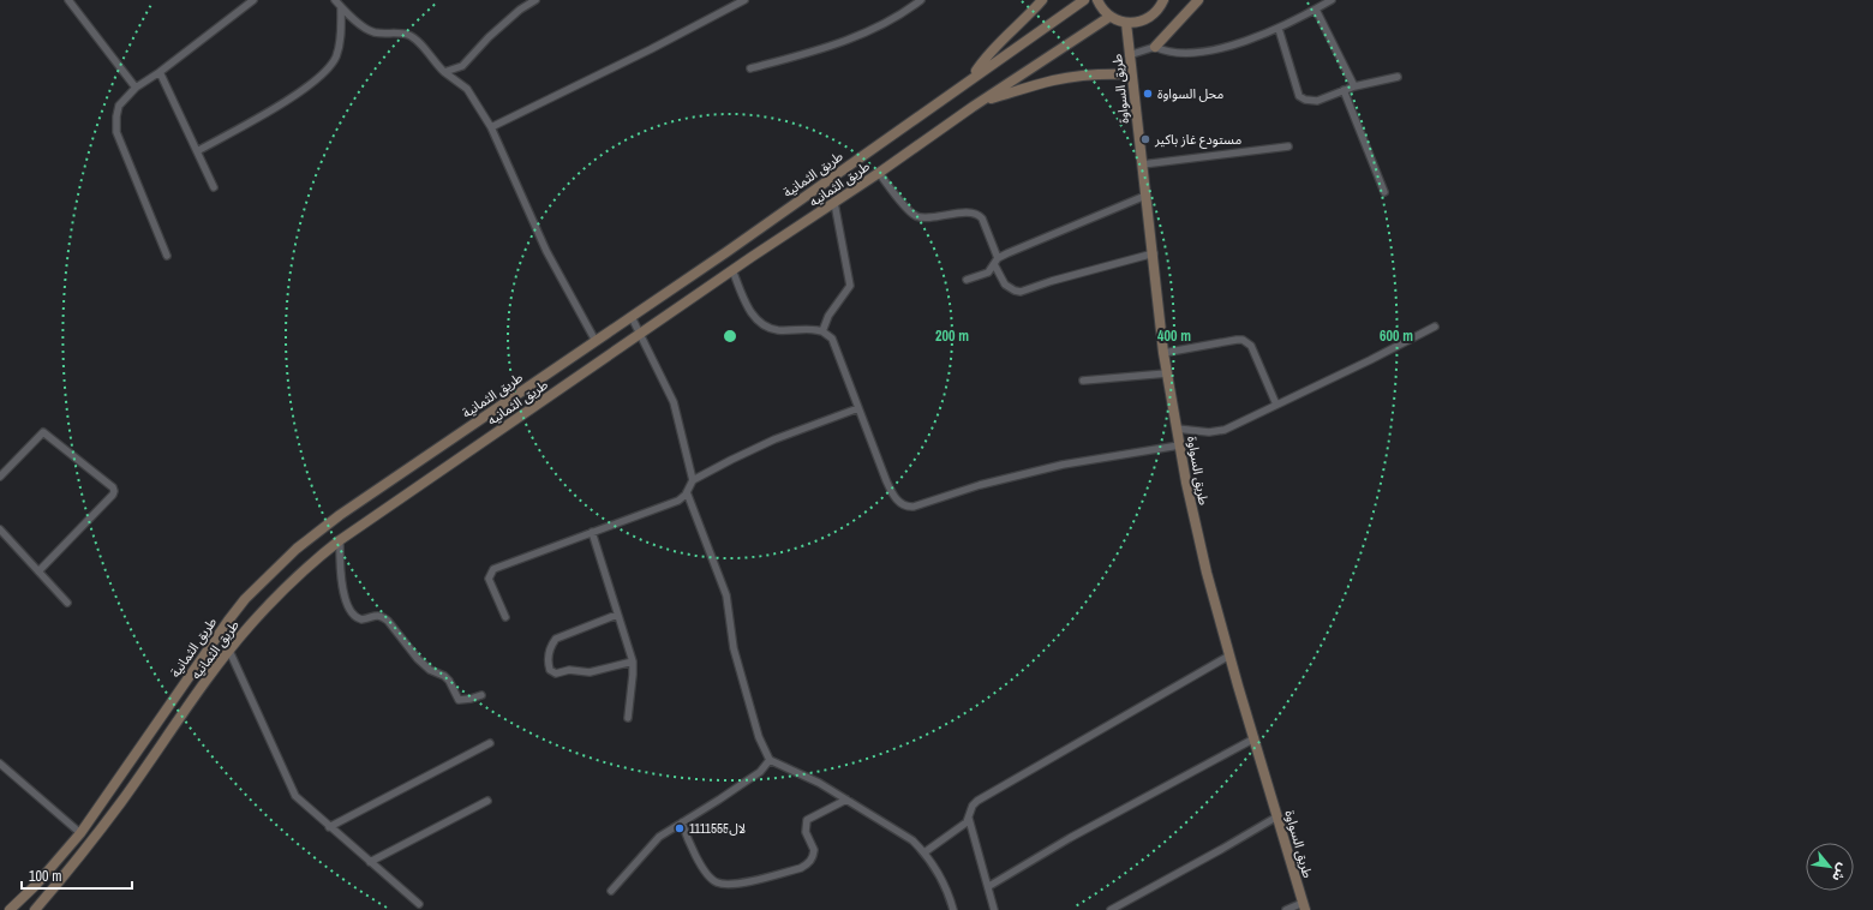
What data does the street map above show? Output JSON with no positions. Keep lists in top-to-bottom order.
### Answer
{
  "streets": {
    "street": ["طريق السواوة", "طريق الثمانية", "طريق الثمانيه"]
  },
  "places": ["محل السواوة", "مستودع غاز باكير", "1111555لال"],
  "scale_bar": "100 m",
  "north": "bottom right",
  "rings": ["200 m", "400 m", "600 m"]
}
